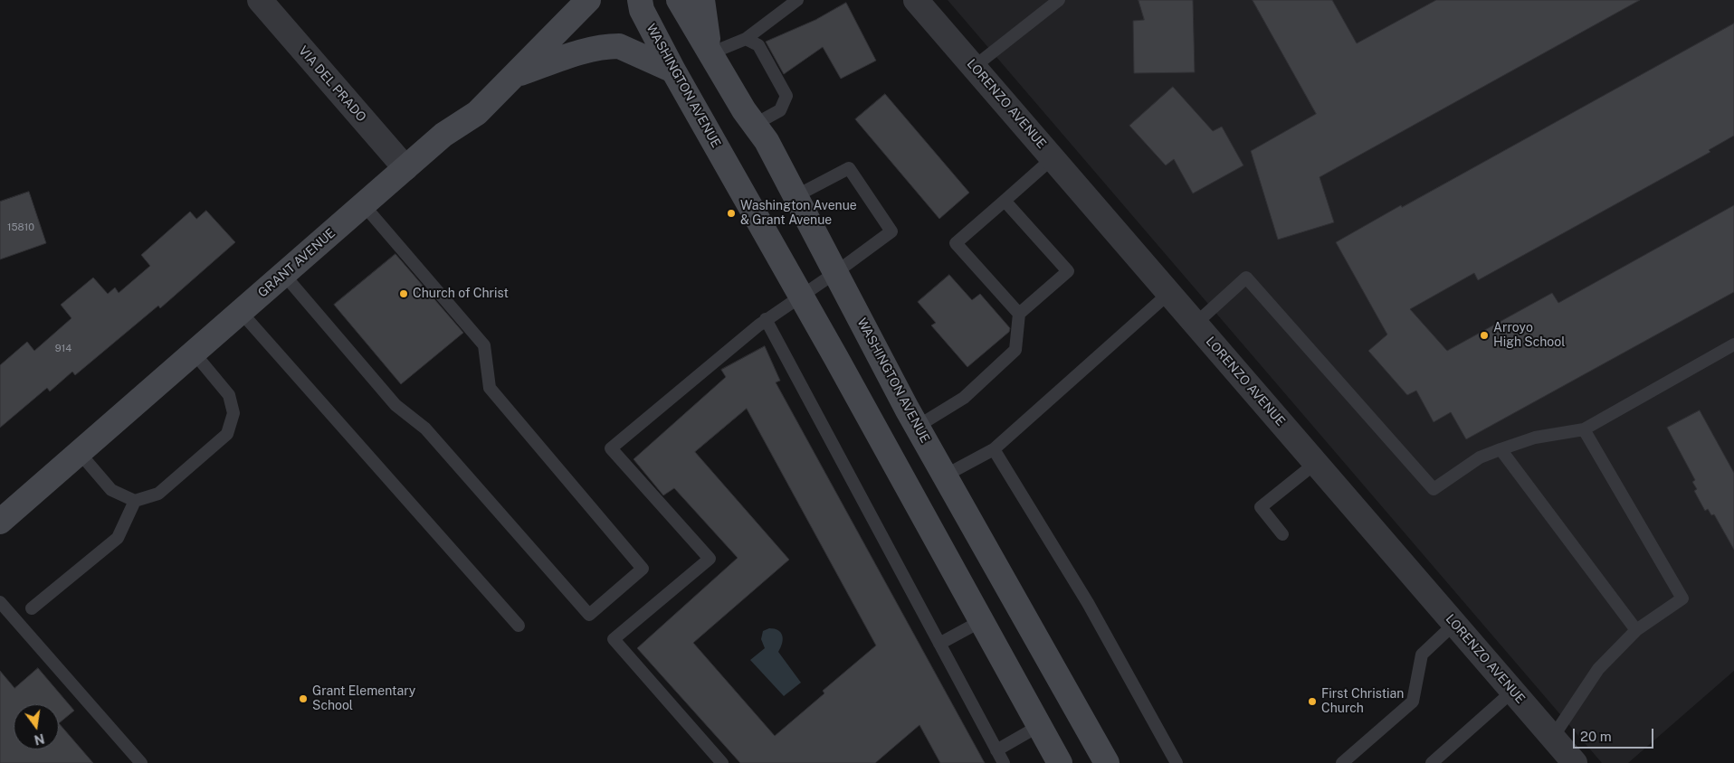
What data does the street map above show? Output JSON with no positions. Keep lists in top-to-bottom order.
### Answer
{
  "streets": {
    "main road": ["WASHINGTON AVENUE", "GRANT AVENUE"],
    "street": ["VIA DEL PRADO", "LORENZO AVENUE"]
  },
  "crossings": [
    ["VIA DEL PRADO", "GRANT AVENUE"]
  ],
  "places": [
    "Washington Avenue & Grant Avenue",
    "Church of Christ",
    "Arroyo High School",
    "Grant Elementary School",
    "First Christian Church"
  ],
  "house_numbers": ["15810", "914"],
  "scale_bar": "20 m",
  "north": "bottom"
}
